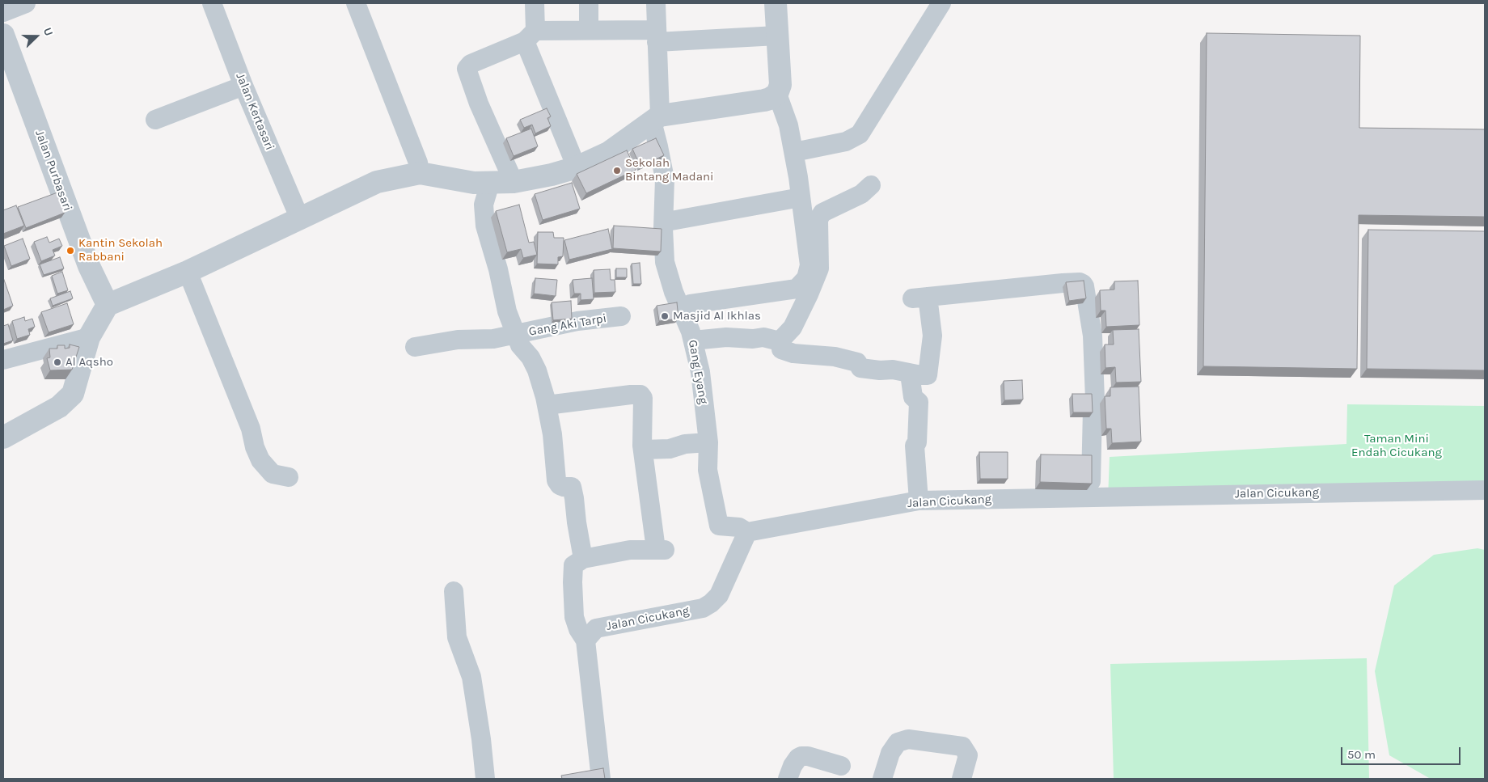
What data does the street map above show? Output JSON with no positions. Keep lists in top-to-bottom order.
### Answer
{
  "streets": {
    "street": [
      "Jalan Kertasari",
      "Jalan Purbasari",
      "Gang Aki Tarpi",
      "Gang Eyang",
      "Jalan Cicukang"
    ]
  },
  "crossings": [
    ["Gang Eyang", "Jalan Cicukang"]
  ],
  "parks": ["Taman Mini Endah Cicukang"],
  "places": [
    "Sekolah Bintang Madani",
    "Kantin Sekolah Rabbani",
    "Masjid Al Ikhlas",
    "Al Aqsho"
  ],
  "scale_bar": "50 m",
  "north": "right"
}
